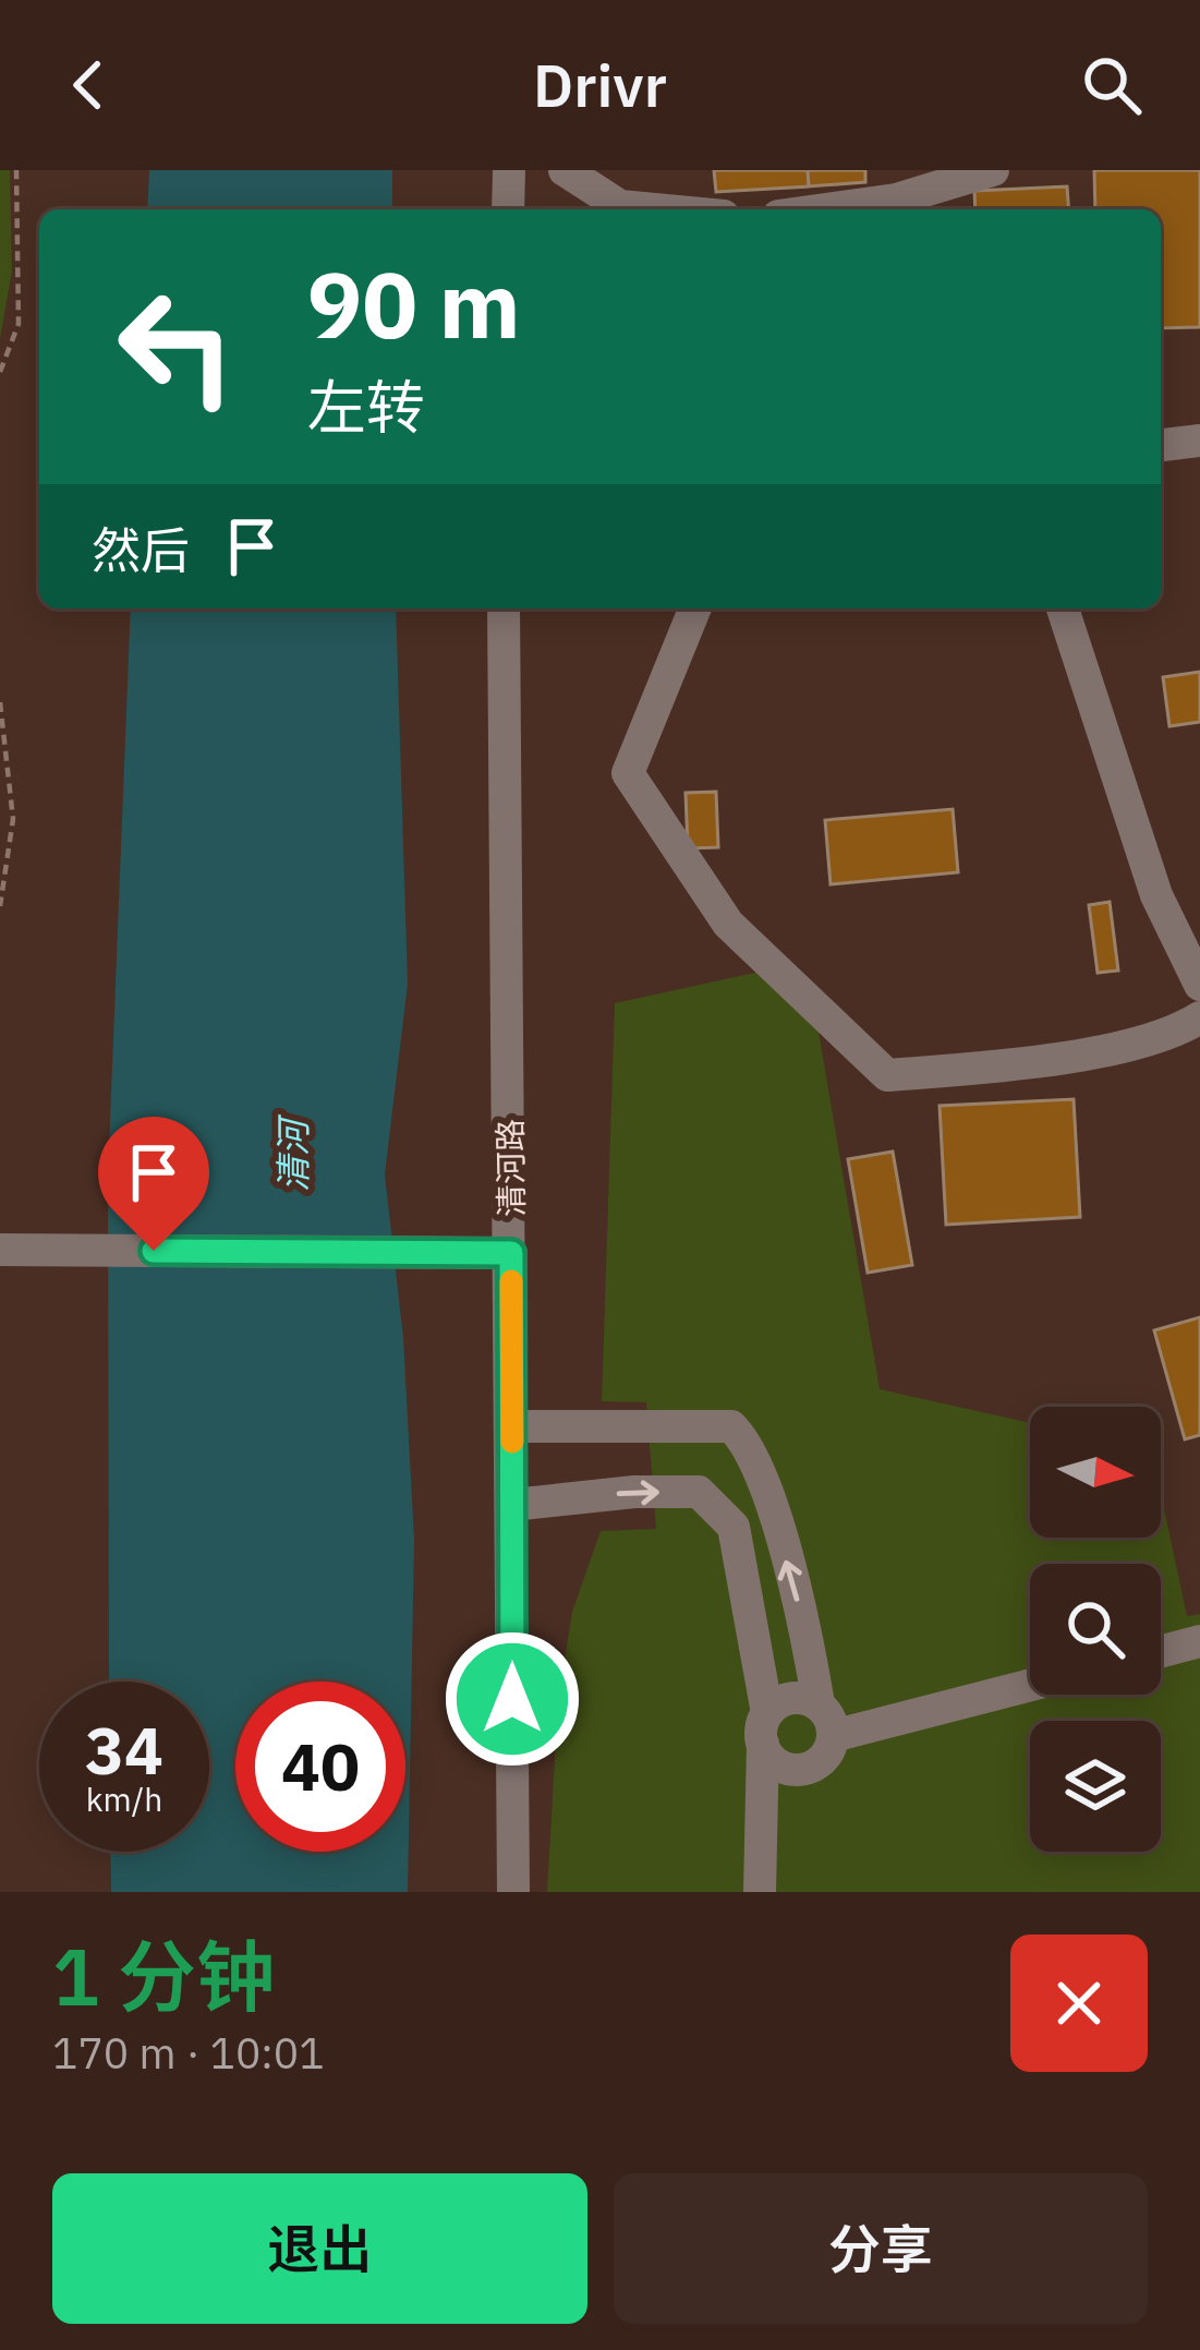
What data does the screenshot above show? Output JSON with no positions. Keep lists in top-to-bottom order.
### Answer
{
  "streets": {
    "street": ["清河路"]
  },
  "water": ["清河"],
  "north": "right",
  "page": {
    "header": "Drivr",
    "turn": ["90 m", "左转"],
    "then": "然后",
    "speed": "34 km/h",
    "limit": "40",
    "heading": ["1 分钟", "170 m · 10:01"],
    "buttons": ["退出", "分享"]
  }
}
